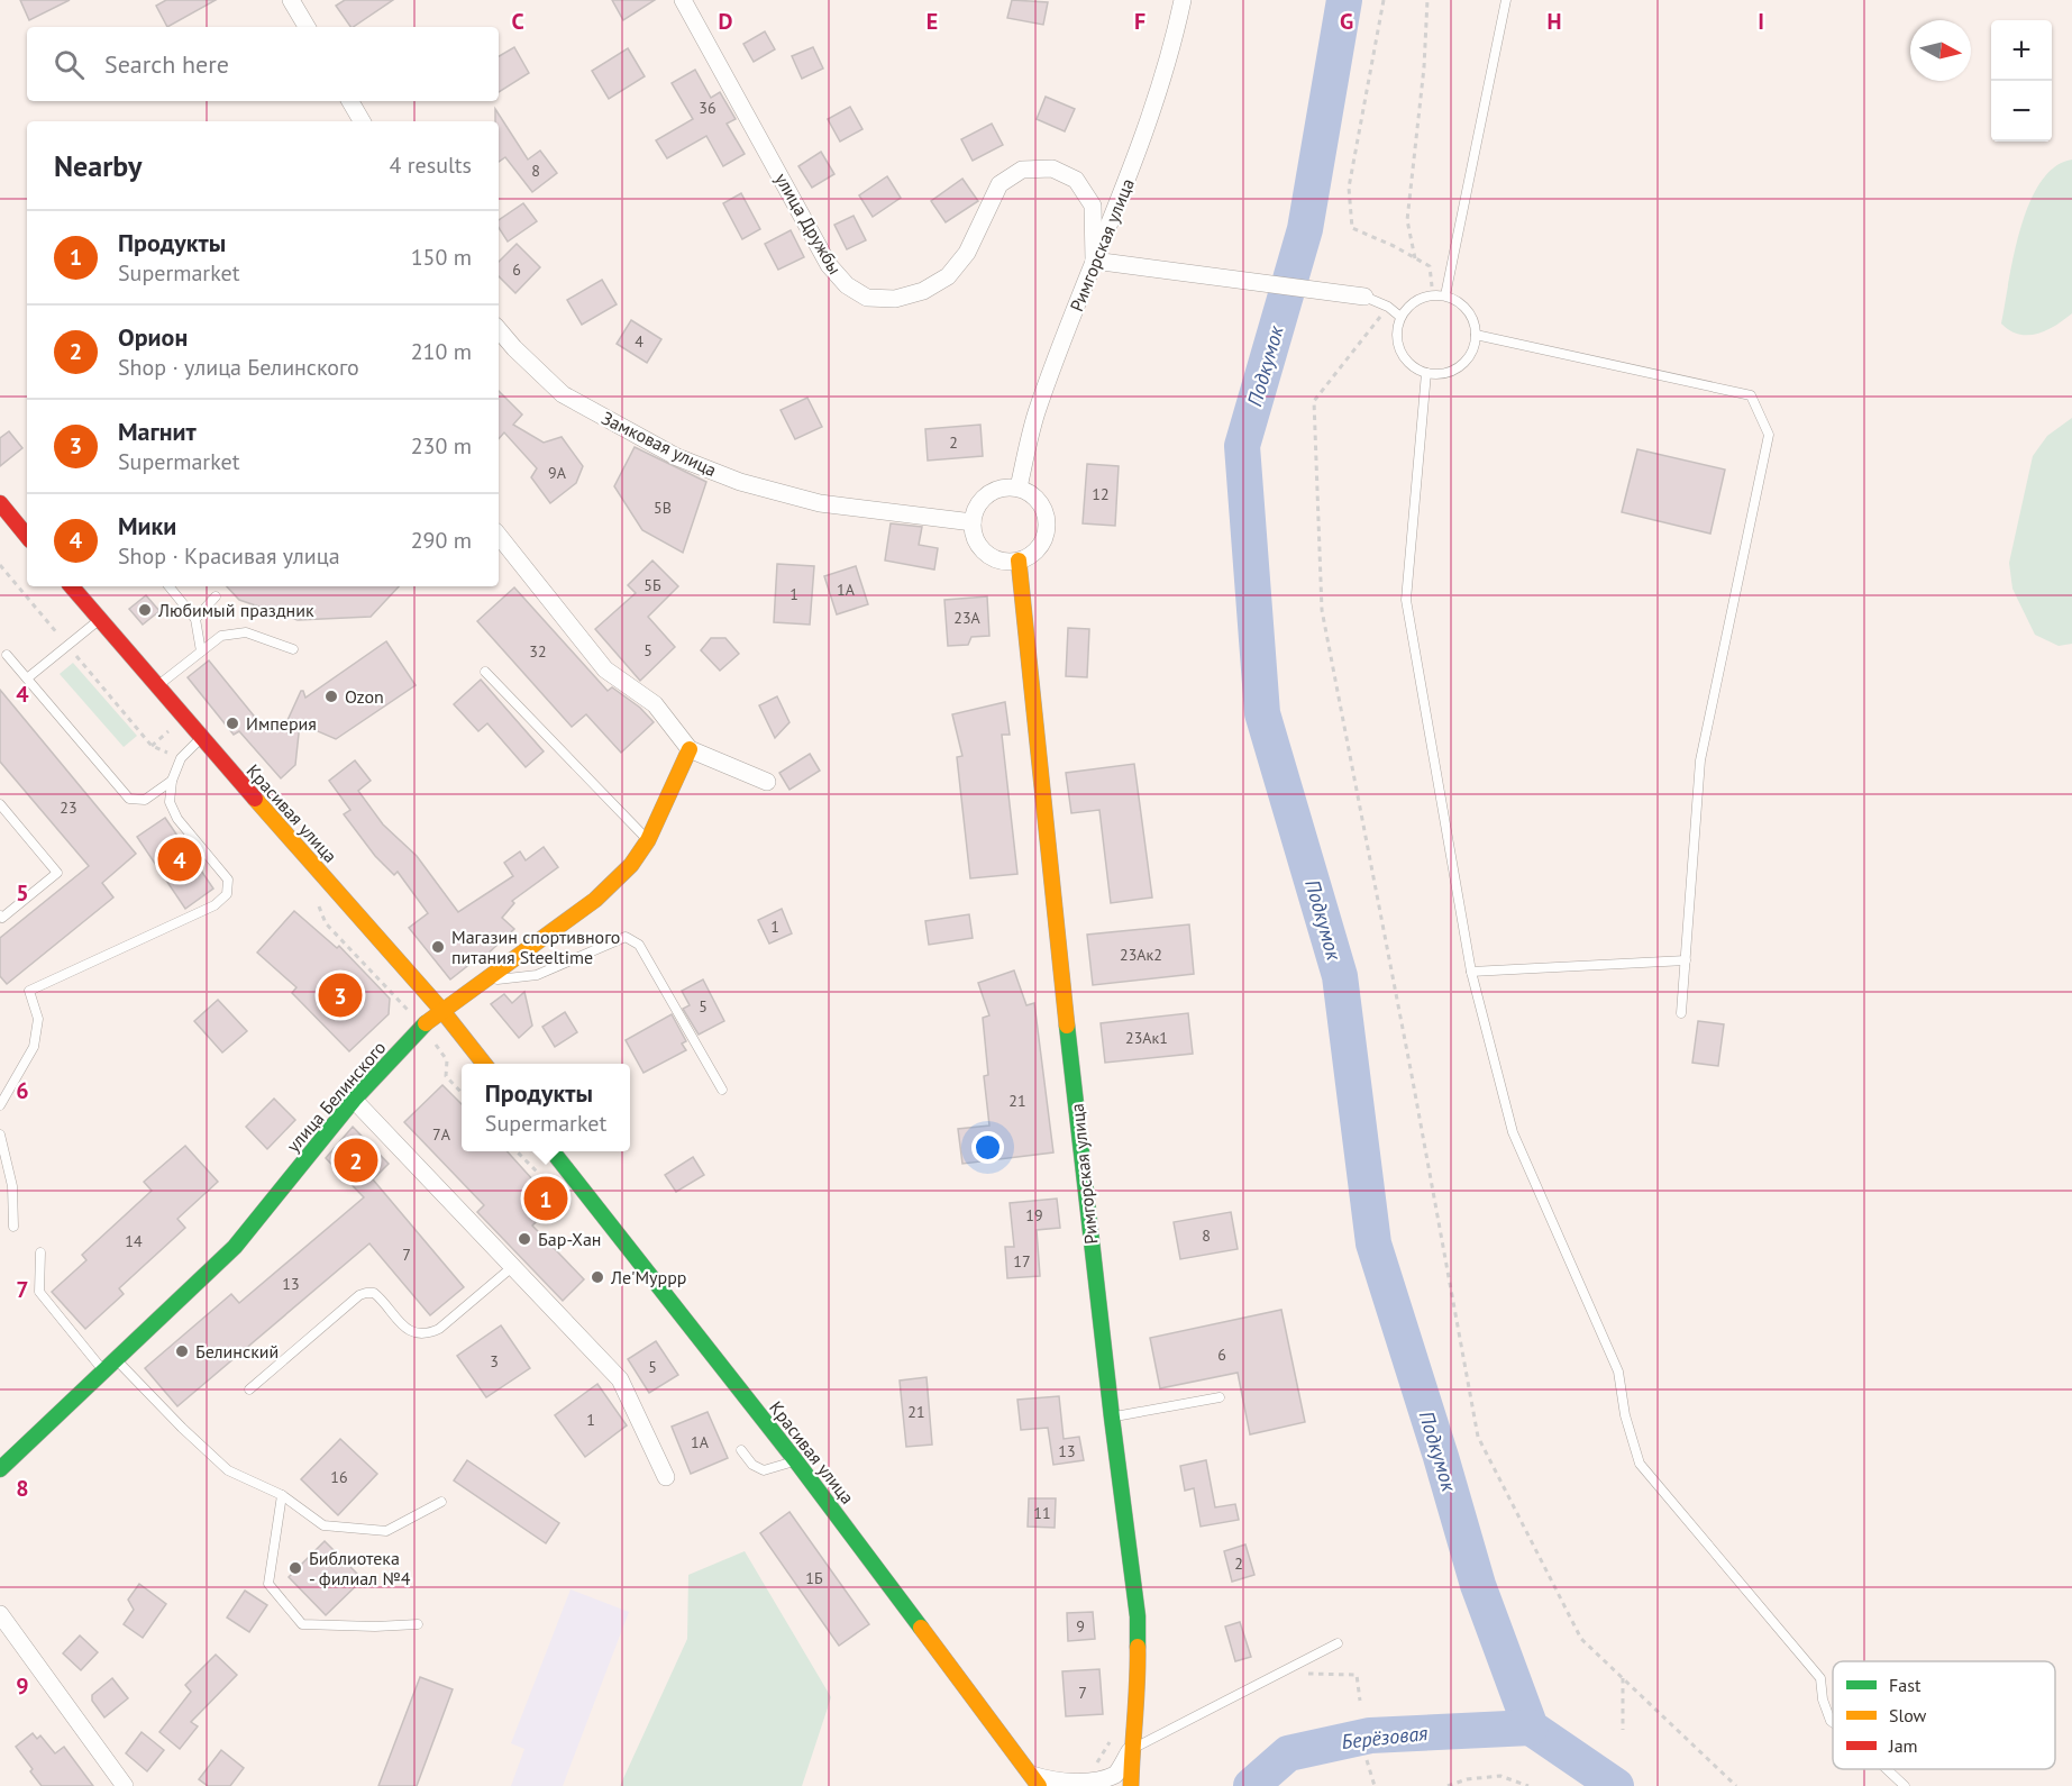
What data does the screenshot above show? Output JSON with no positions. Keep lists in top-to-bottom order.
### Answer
{
  "streets": {
    "street": [
      "улица Дружбы",
      "Римгорская улица",
      "Замковая улица",
      "Красивая улица",
      "улица Белинского"
    ]
  },
  "crossings": [
    ["улица Дружбы", "Римгорская улица"],
    ["Римгорская улица", "Замковая улица"],
    ["Красивая улица", "улица Белинского"]
  ],
  "water": ["Подкумок", "Берёзовая"],
  "places": [
    "Любимый праздник",
    "Ozon",
    "Империя",
    "Магазин спортивного питания Steeltime",
    "Бар-Хан",
    "Ле'Муррр",
    "Белинский",
    "Библиотека - филиал №4"
  ],
  "house_numbers": [
    "36",
    "8",
    "6",
    "4",
    "2",
    "9А",
    "12",
    "5В",
    "5Б",
    "1А",
    "1",
    "23А",
    "5",
    "32",
    "23",
    "1",
    "23Ак2",
    "5",
    "23Ак1",
    "21",
    "7А",
    "19",
    "8",
    "14",
    "7",
    "17",
    "13",
    "6",
    "3",
    "5",
    "21",
    "1",
    "1А",
    "13",
    "16",
    "11",
    "2",
    "1Б",
    "9",
    "7"
  ],
  "legend": ["Fast", "Slow", "Jam"],
  "north": "right",
  "page": {
    "map_buttons": ["+", "−"],
    "search": "Search here",
    "heading": ["Nearby", "4 results"],
    "list": [
      {
        "mark": "1",
        "name": "Продукты",
        "note": "Supermarket",
        "value": "150 m"
      },
      {
        "mark": "2",
        "name": "Орион",
        "note": "Shop · улица Белинского",
        "value": "210 m"
      },
      {
        "mark": "3",
        "name": "Магнит",
        "note": "Supermarket",
        "value": "230 m"
      },
      {
        "mark": "4",
        "name": "Мики",
        "note": "Shop · Красивая улица",
        "value": "290 m"
      }
    ],
    "pins": [
      "4",
      "3",
      "2",
      "1"
    ],
    "popup": ["Продукты", "Supermarket"]
  },
  "grid": {
    "columns": [
      "C",
      "D",
      "E",
      "F",
      "G",
      "H",
      "I"
    ],
    "rows": [
      "4",
      "5",
      "6",
      "7",
      "8",
      "9"
    ]
  }
}
